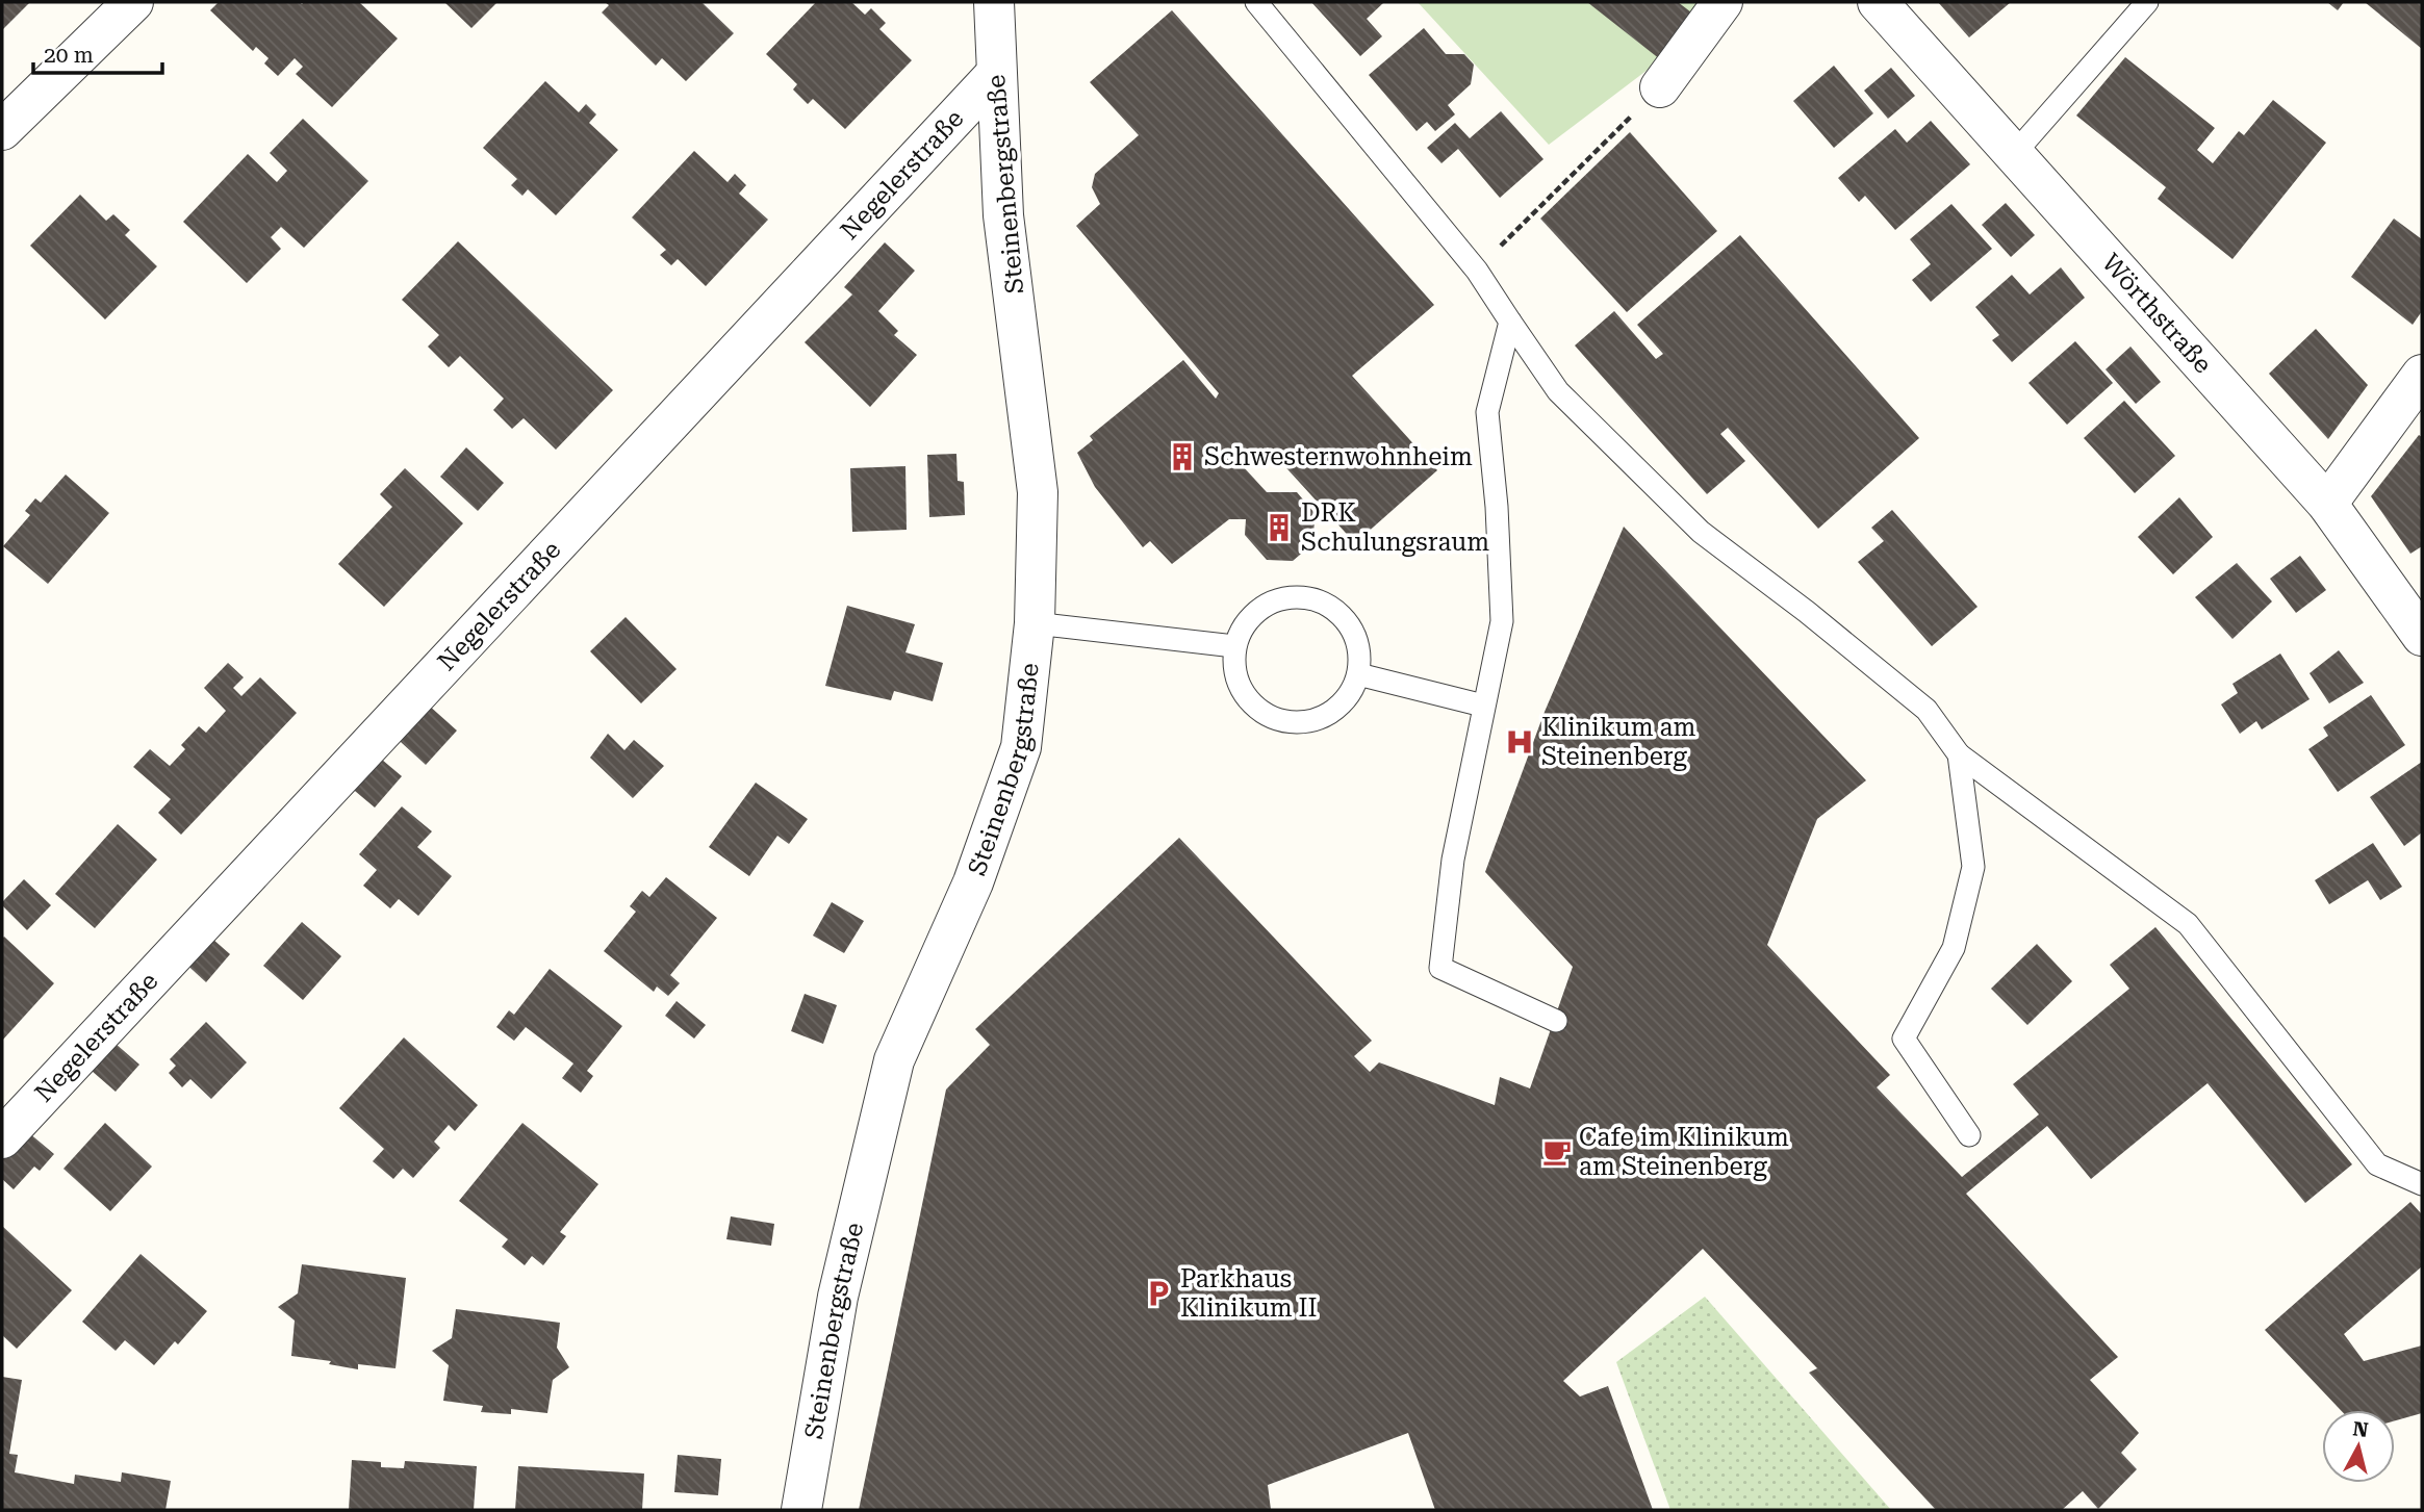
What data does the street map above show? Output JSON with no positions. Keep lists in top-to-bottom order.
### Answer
{
  "streets": {
    "street": ["Negelerstraße", "Steinenbergstraße", "Wörthstraße"]
  },
  "crossings": [
    ["Negelerstraße", "Steinenbergstraße"]
  ],
  "places": {
    "building": ["Schwesternwohnheim", "DRK Schulungsraum"],
    "hospital": ["Klinikum am Steinenberg"],
    "cafe": ["Cafe im Klinikum am Steinenberg"],
    "parking": ["Parkhaus Klinikum II"]
  },
  "scale_bar": "20 m",
  "north": "top"
}
